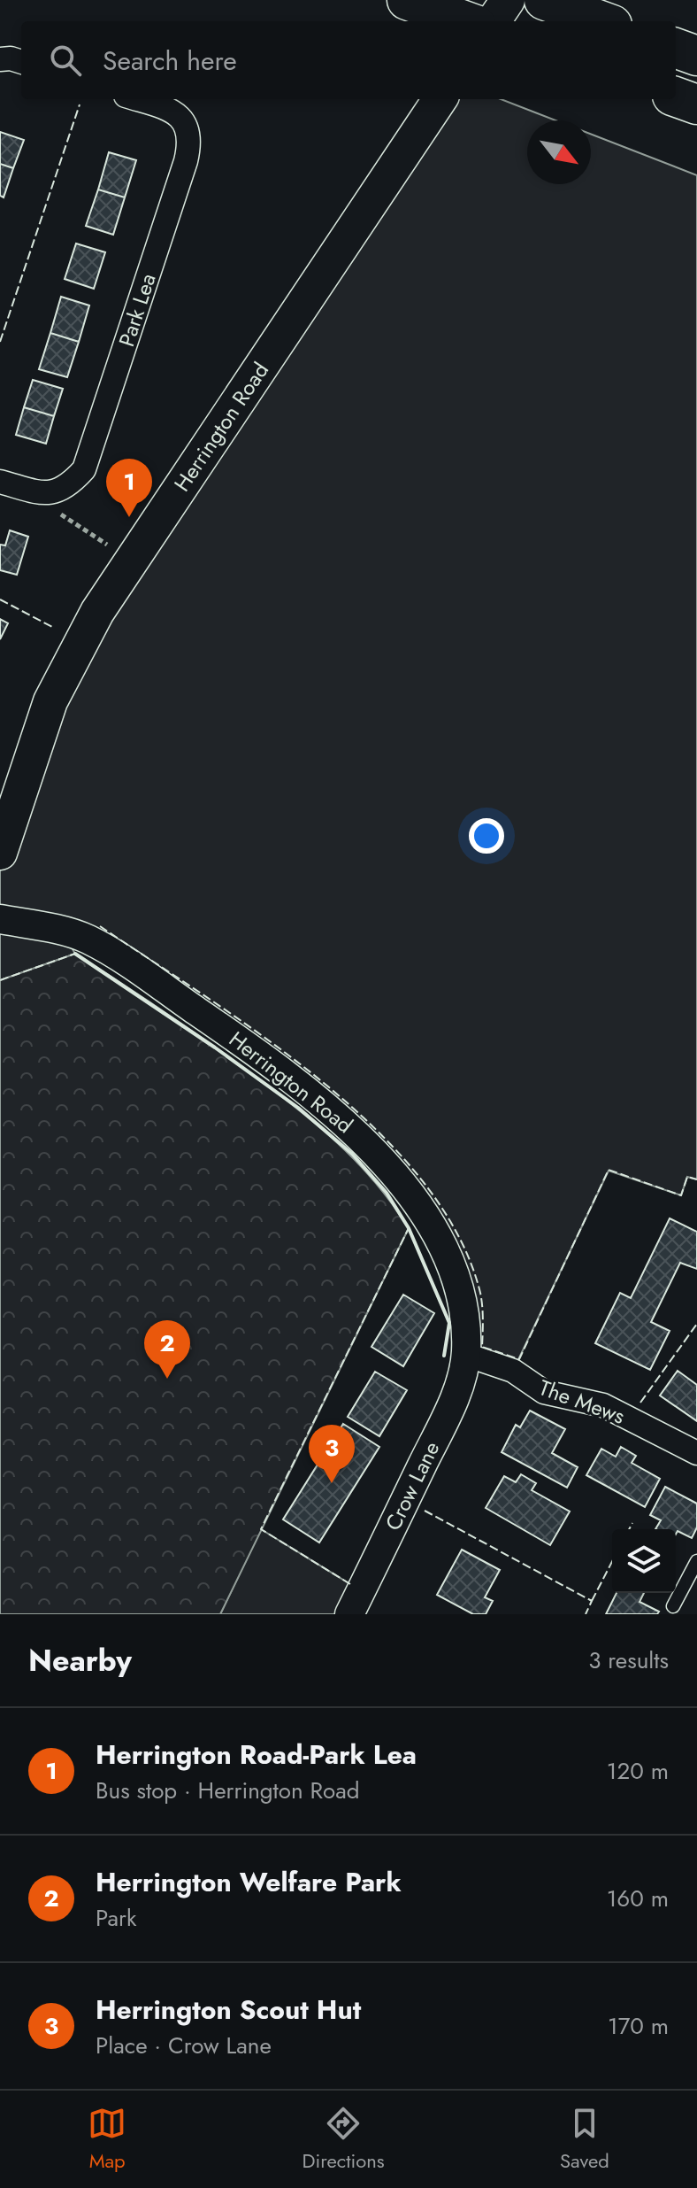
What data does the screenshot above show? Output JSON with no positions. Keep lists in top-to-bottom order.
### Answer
{
  "streets": {
    "main road": ["Herrington Road"],
    "street": ["Park Lea", "The Mews", "Crow Lane"]
  },
  "crossings": [
    ["Herrington Road", "The Mews"],
    ["Herrington Road", "Crow Lane"],
    ["The Mews", "Crow Lane"]
  ],
  "north": "bottom right",
  "page": {
    "search": "Search here",
    "pins": ["1", "2", "3"],
    "heading": ["Nearby", "3 results"],
    "list": [
      {
        "mark": "1",
        "name": "Herrington Road-Park Lea",
        "note": "Bus stop · Herrington Road",
        "value": "120 m"
      },
      {
        "mark": "2",
        "name": "Herrington Welfare Park",
        "note": "Park",
        "value": "160 m"
      },
      {
        "mark": "3",
        "name": "Herrington Scout Hut",
        "note": "Place · Crow Lane",
        "value": "170 m"
      }
    ],
    "nav": ["Map", "Directions", "Saved"]
  }
}
